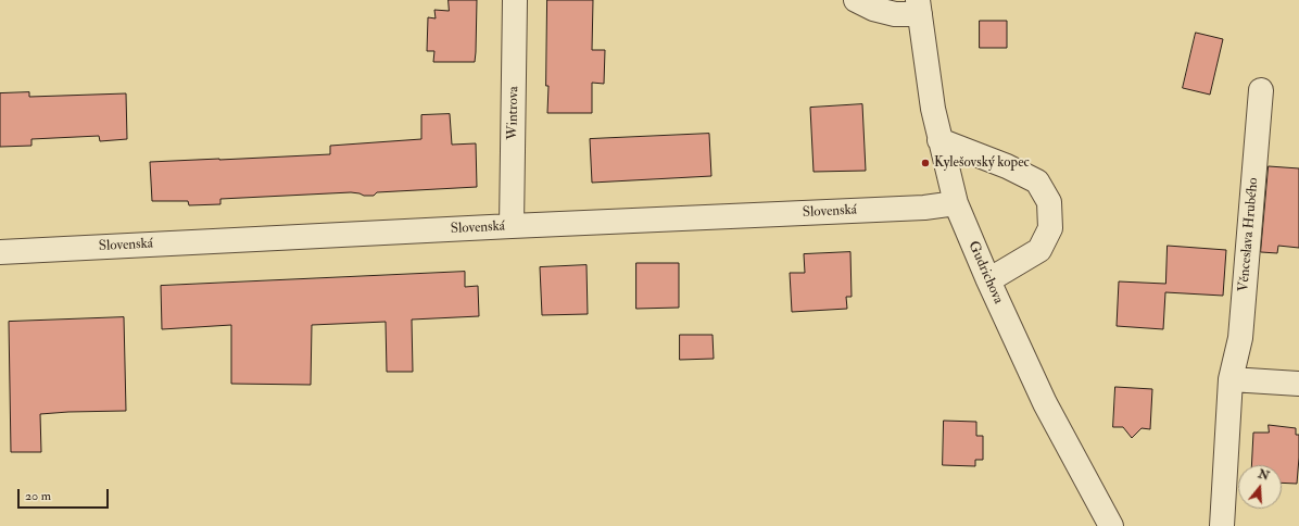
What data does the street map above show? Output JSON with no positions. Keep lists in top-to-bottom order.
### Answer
{
  "streets": {
    "street": [
      "Wintrova",
      "Slovenská",
      "Věnceslava Hrubého",
      "Gudrichova"
    ]
  },
  "crossings": [
    ["Wintrova", "Slovenská"],
    ["Slovenská", "Gudrichova"]
  ],
  "places": ["Kylešovský kopec"],
  "scale_bar": "20 m",
  "north": "top"
}
